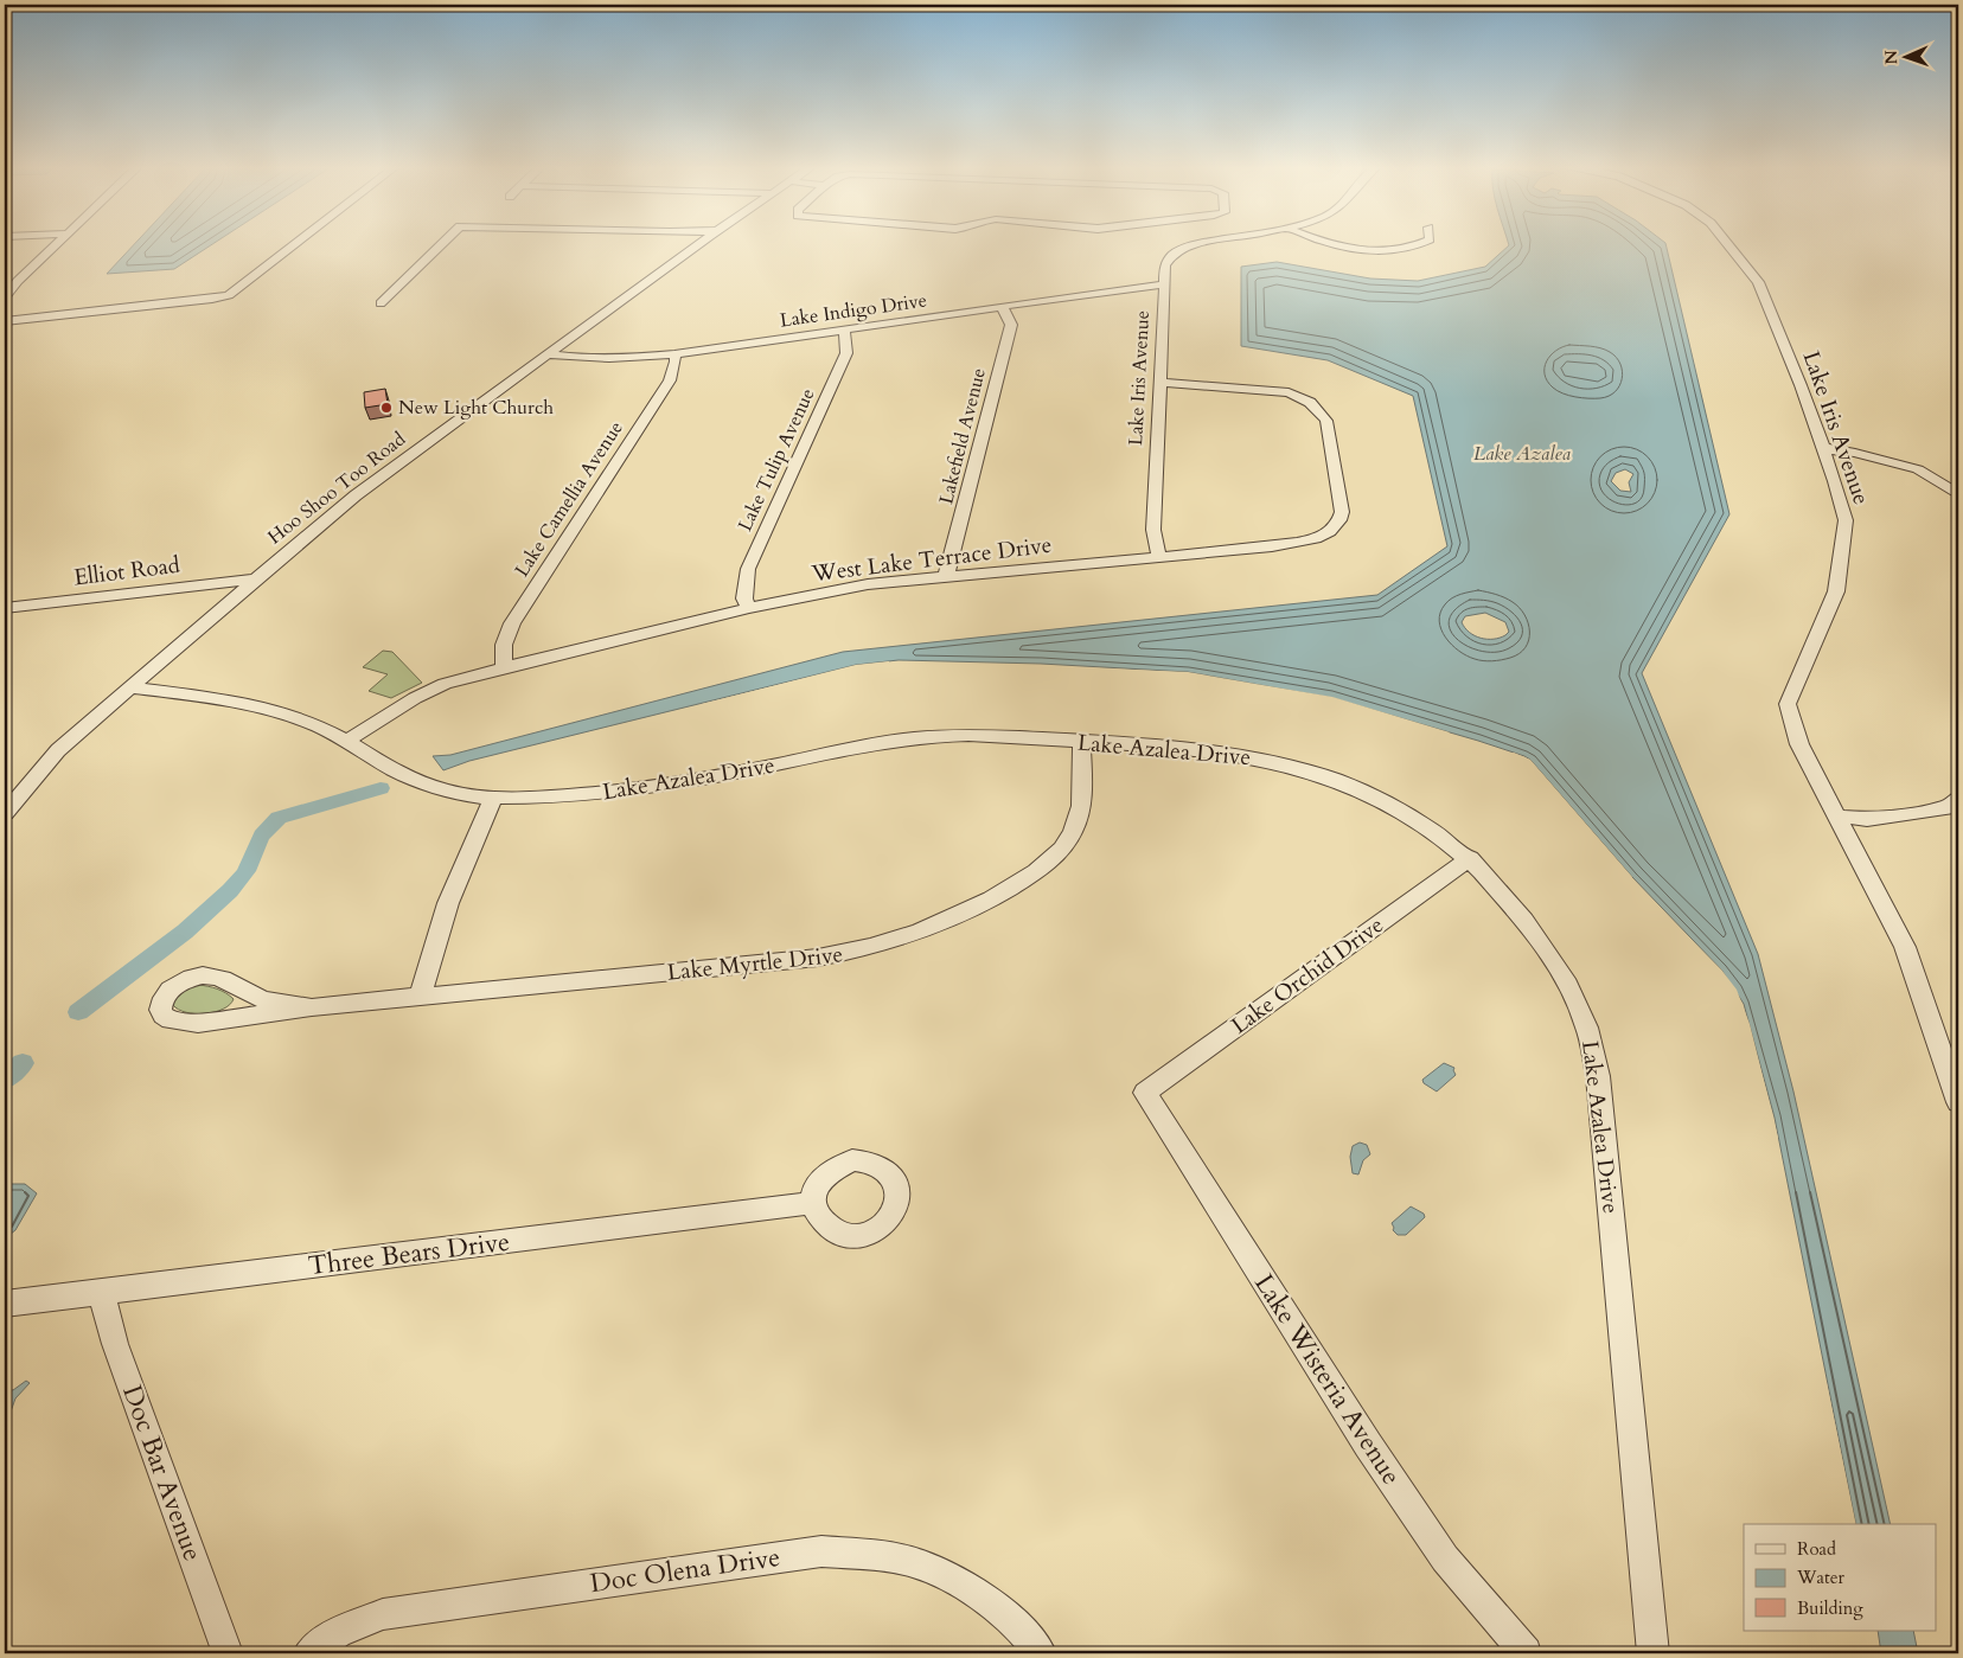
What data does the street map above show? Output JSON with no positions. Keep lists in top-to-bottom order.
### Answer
{
  "streets": {
    "street": [
      "Lake Indigo Drive",
      "Lake Iris Avenue",
      "Lakefield Avenue",
      "Lake Tulip Avenue",
      "Hoo Shoo Too Road",
      "Lake Camellia Avenue",
      "West Lake Terrace Drive",
      "Elliot Road",
      "Lake Azalea Drive",
      "Lake Myrtle Drive",
      "Lake Orchid Drive",
      "Three Bears Drive",
      "Lake Wisteria Avenue",
      "Doc Bar Avenue",
      "Doc Olena Drive"
    ]
  },
  "crossings": [
    ["Lake Indigo Drive", "Lake Iris Avenue"],
    ["Lake Indigo Drive", "Lakefield Avenue"],
    ["Lake Indigo Drive", "Lake Tulip Avenue"],
    ["Lake Indigo Drive", "Hoo Shoo Too Road"],
    ["Lake Indigo Drive", "Lake Camellia Avenue"],
    ["Lake Iris Avenue", "West Lake Terrace Drive"],
    ["Lakefield Avenue", "West Lake Terrace Drive"],
    ["Lake Tulip Avenue", "West Lake Terrace Drive"],
    ["Hoo Shoo Too Road", "Elliot Road"],
    ["Hoo Shoo Too Road", "Lake Azalea Drive"],
    ["Lake Camellia Avenue", "West Lake Terrace Drive"],
    ["West Lake Terrace Drive", "Lake Azalea Drive"],
    ["Lake Azalea Drive", "Lake Myrtle Drive"],
    ["Lake Azalea Drive", "Lake Orchid Drive"],
    ["Lake Orchid Drive", "Lake Wisteria Avenue"],
    ["Three Bears Drive", "Doc Bar Avenue"]
  ],
  "water": ["Lake Azalea"],
  "places": ["New Light Church"],
  "legend": ["Road", "Water", "Building"],
  "north": "left"
}
